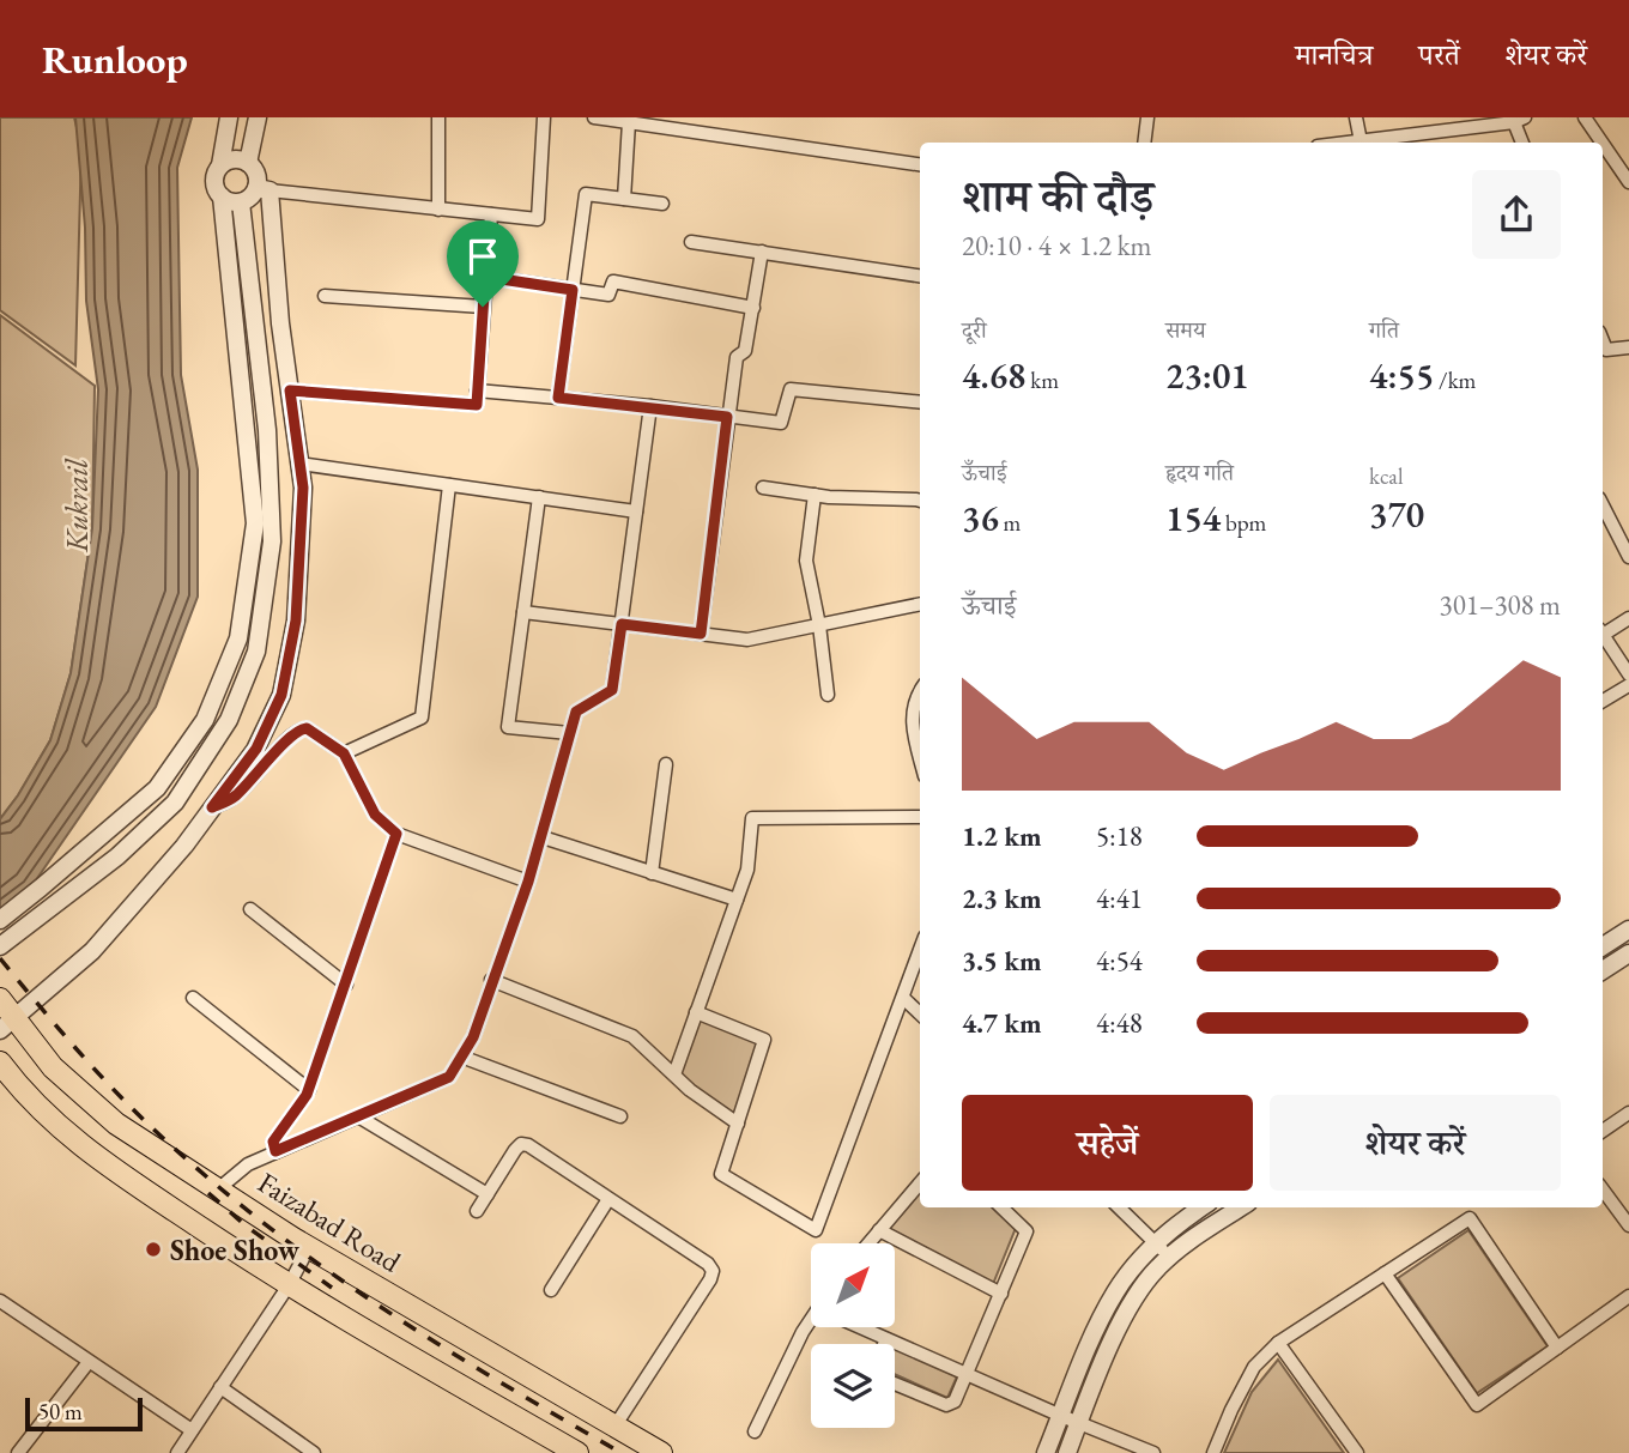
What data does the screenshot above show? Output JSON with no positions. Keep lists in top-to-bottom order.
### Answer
{
  "streets": {
    "main road": ["Faizabad Road"]
  },
  "water": ["Kukrail"],
  "places": ["Shoe Show"],
  "scale_bar": "50 m",
  "north": "top right",
  "page": {
    "header": "Runloop",
    "nav": ["मानचित्र", "परतें", "शेयर करें"],
    "heading": ["शाम की दौड़", "20:10 · 4 × 1.2 km"],
    "stats": [
      ["दूरी", "4.68 km"],
      ["समय", "23:01"],
      ["गति", "4:55 /km"],
      ["ऊँचाई", "36 m"],
      ["हृदय गति", "154 bpm"],
      ["kcal", "370"]
    ],
    "chart": ["ऊँचाई", "301–308 m"],
    "list": [
      {
        "name": "1.2 km",
        "note": "5:18"
      },
      {
        "name": "2.3 km",
        "note": "4:41"
      },
      {
        "name": "3.5 km",
        "note": "4:54"
      },
      {
        "name": "4.7 km",
        "note": "4:48"
      }
    ],
    "buttons": ["सहेजें", "शेयर करें"],
    "scale": "50 m"
  }
}
